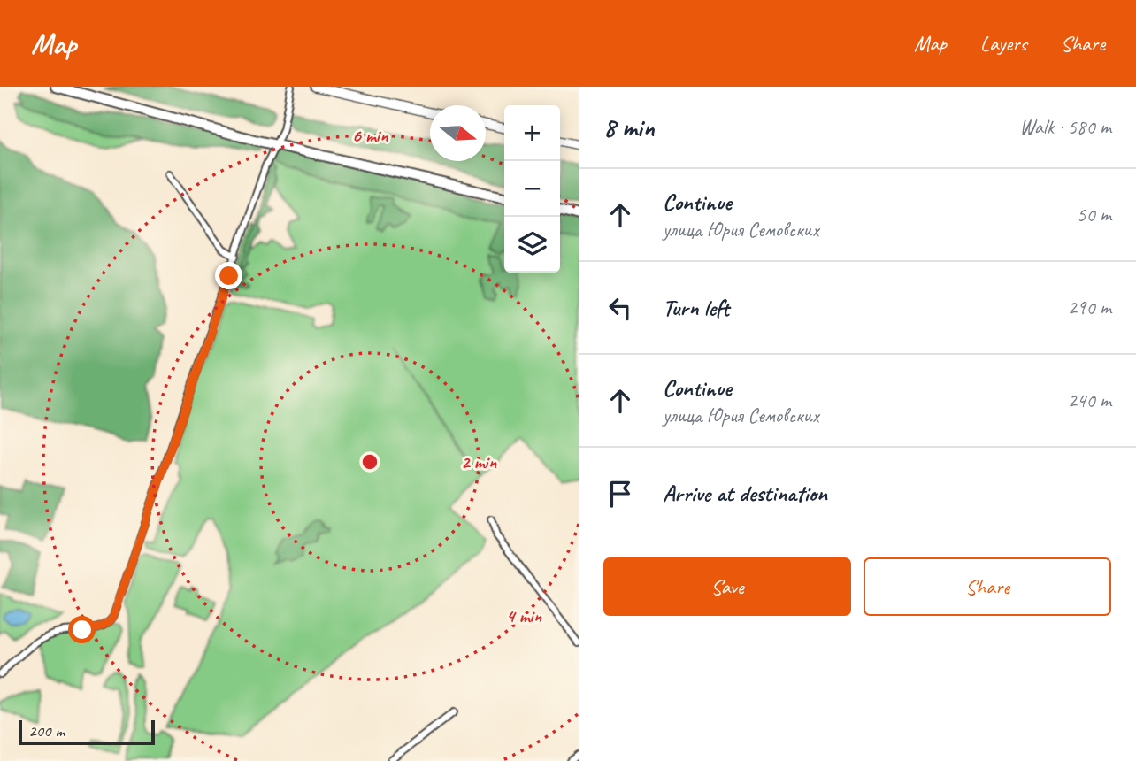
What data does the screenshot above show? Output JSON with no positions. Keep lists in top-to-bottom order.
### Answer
{
  "scale_bar": "200 m",
  "north": "right",
  "page": {
    "header": "Map",
    "nav": ["Map", "Layers", "Share"],
    "heading": ["8 min", "Walk · 580 m"],
    "map_buttons": ["+", "−"],
    "list": [
      ["Continue", "улица Юрия Семовских", "50 m"],
      ["Turn left", "290 m"],
      ["Continue", "улица Юрия Семовских", "240 m"],
      "Arrive at destination"
    ],
    "buttons": ["Save", "Share"],
    "scale": "200 m"
  },
  "rings": ["6 min", "2 min", "4 min"]
}
